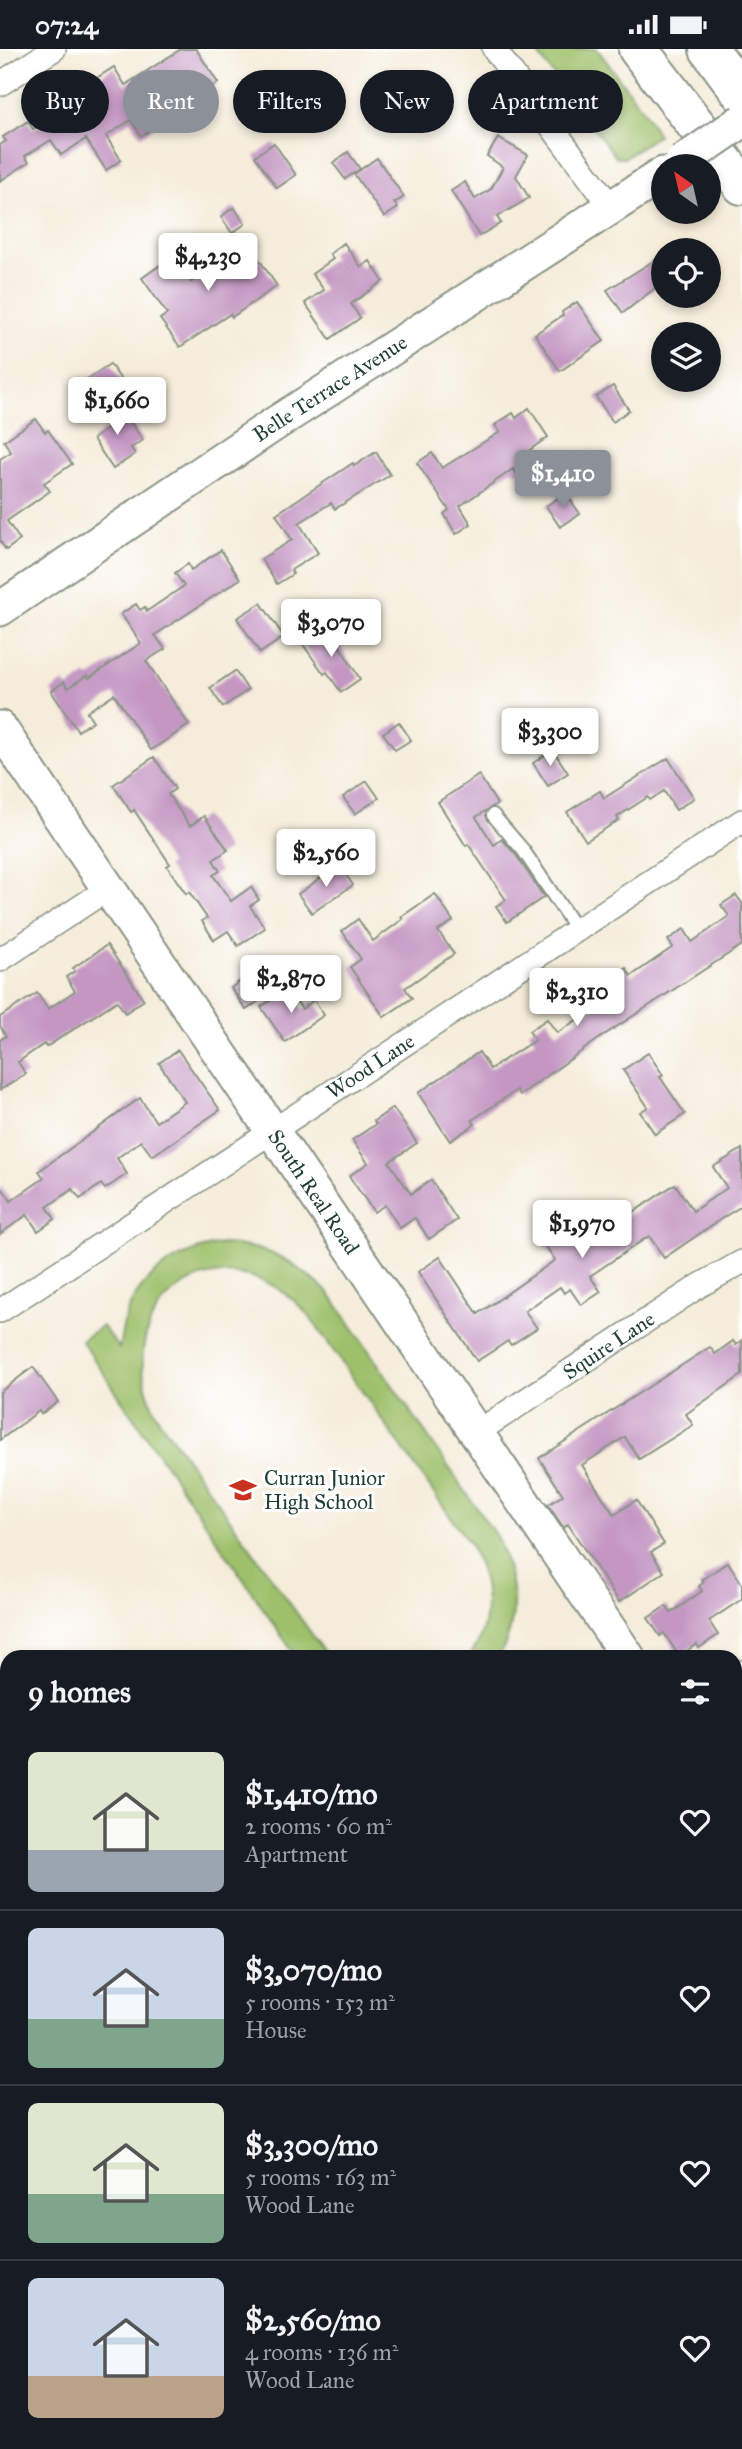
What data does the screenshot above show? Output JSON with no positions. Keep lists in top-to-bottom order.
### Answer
{
  "streets": {
    "street": [
      "Belle Terrace Avenue",
      "Wood Lane",
      "South Real Road",
      "Squire Lane"
    ]
  },
  "crossings": [
    ["Wood Lane", "South Real Road"],
    ["South Real Road", "Squire Lane"]
  ],
  "places": {
    "school or university": ["Curran Junior High School"]
  },
  "north": "top left",
  "page": {
    "status": "07:24",
    "chip": [
      "Buy",
      "Rent",
      "Filters",
      "New",
      "Apartment"
    ],
    "price": [
      "$4,230",
      "$1,660",
      "$1,410",
      "$3,070",
      "$3,300",
      "$2,560",
      "$2,870",
      "$2,310",
      "$1,970"
    ],
    "heading": "9 homes",
    "list": [
      {
        "name": "$1,410/mo",
        "note": "2 rooms · 60 m² · Apartment"
      },
      {
        "name": "$3,070/mo",
        "note": "5 rooms · 153 m² · House"
      },
      {
        "name": "$3,300/mo",
        "note": "5 rooms · 163 m² · Wood Lane"
      },
      {
        "name": "$2,560/mo",
        "note": "4 rooms · 136 m² · Wood Lane"
      }
    ]
  }
}
